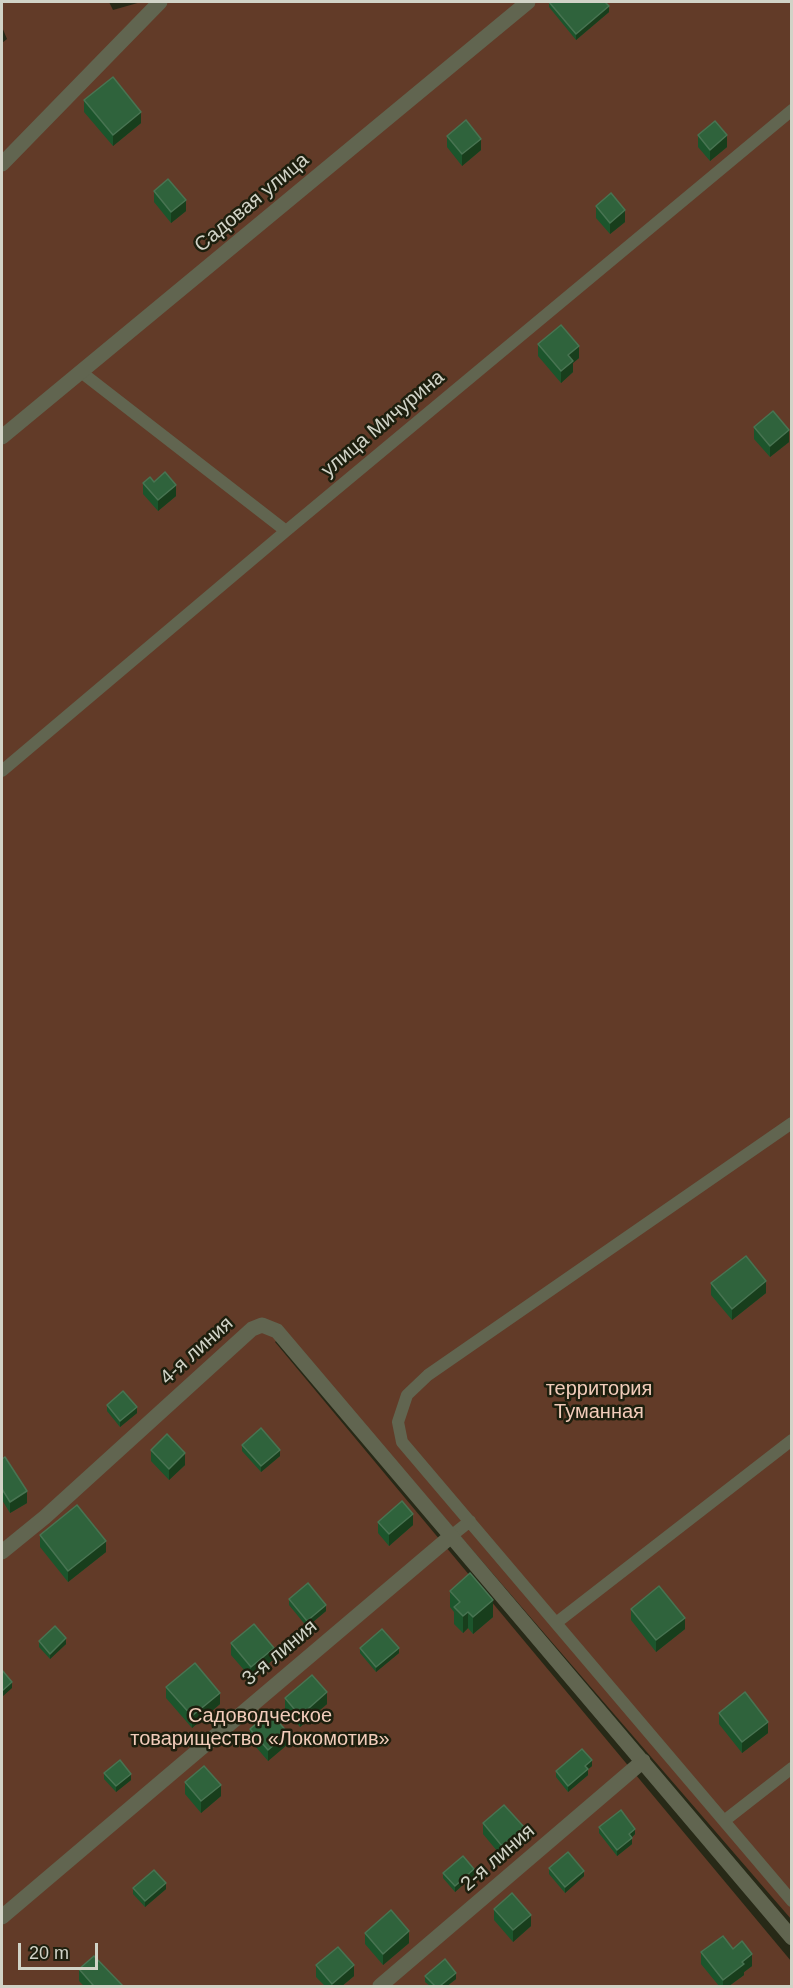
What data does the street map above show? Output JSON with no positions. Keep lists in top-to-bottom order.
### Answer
{
  "streets": {
    "street": [
      "Садовая улица",
      "4-я линия",
      "3-я линия",
      "2-я линия"
    ],
    "lane": ["улица Мичурина"]
  },
  "crossings": [
    ["4-я линия", "3-я линия"]
  ],
  "parks": ["территория Туманная", "Садоводческое товарищество «Локомотив»"],
  "scale_bar": "20 m"
}
